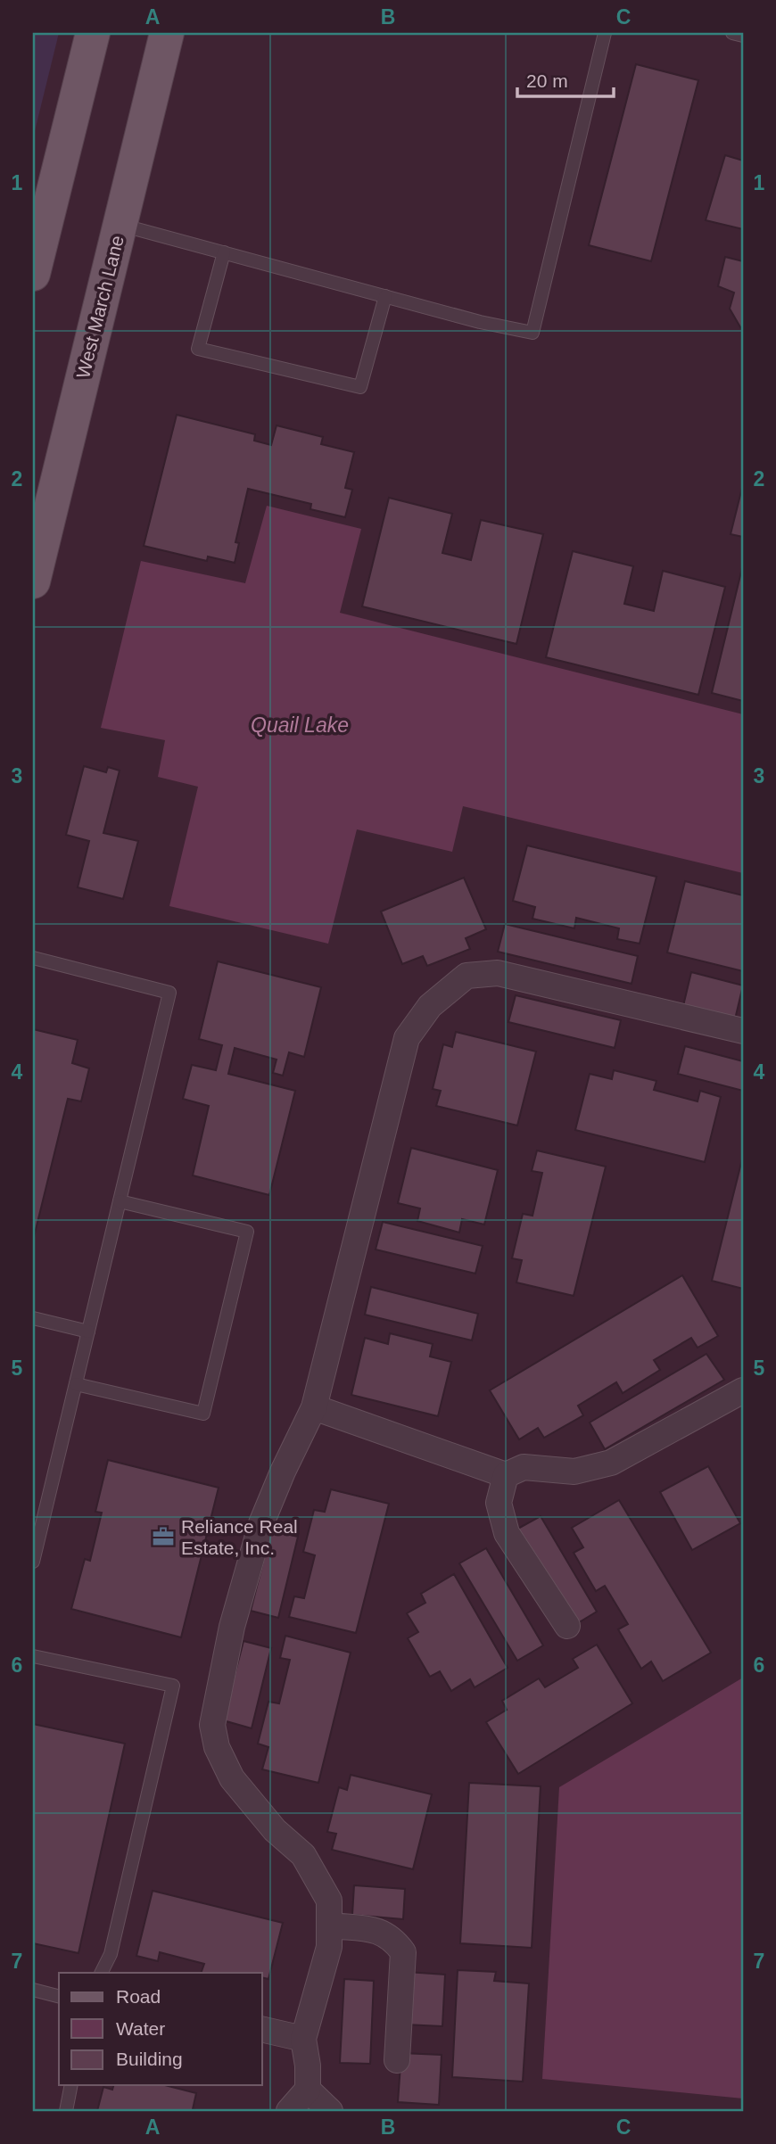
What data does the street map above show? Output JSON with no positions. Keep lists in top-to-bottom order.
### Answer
{
  "streets": {
    "main road": ["West March Lane"]
  },
  "water": ["Quail Lake"],
  "places": {
    "office": ["Reliance Real Estate, Inc."]
  },
  "legend": ["Road", "Water", "Building"],
  "scale_bar": "20 m",
  "grid": {
    "columns": ["A", "B", "C"],
    "rows": [
      "1",
      "2",
      "3",
      "4",
      "5",
      "6",
      "7"
    ]
  }
}
